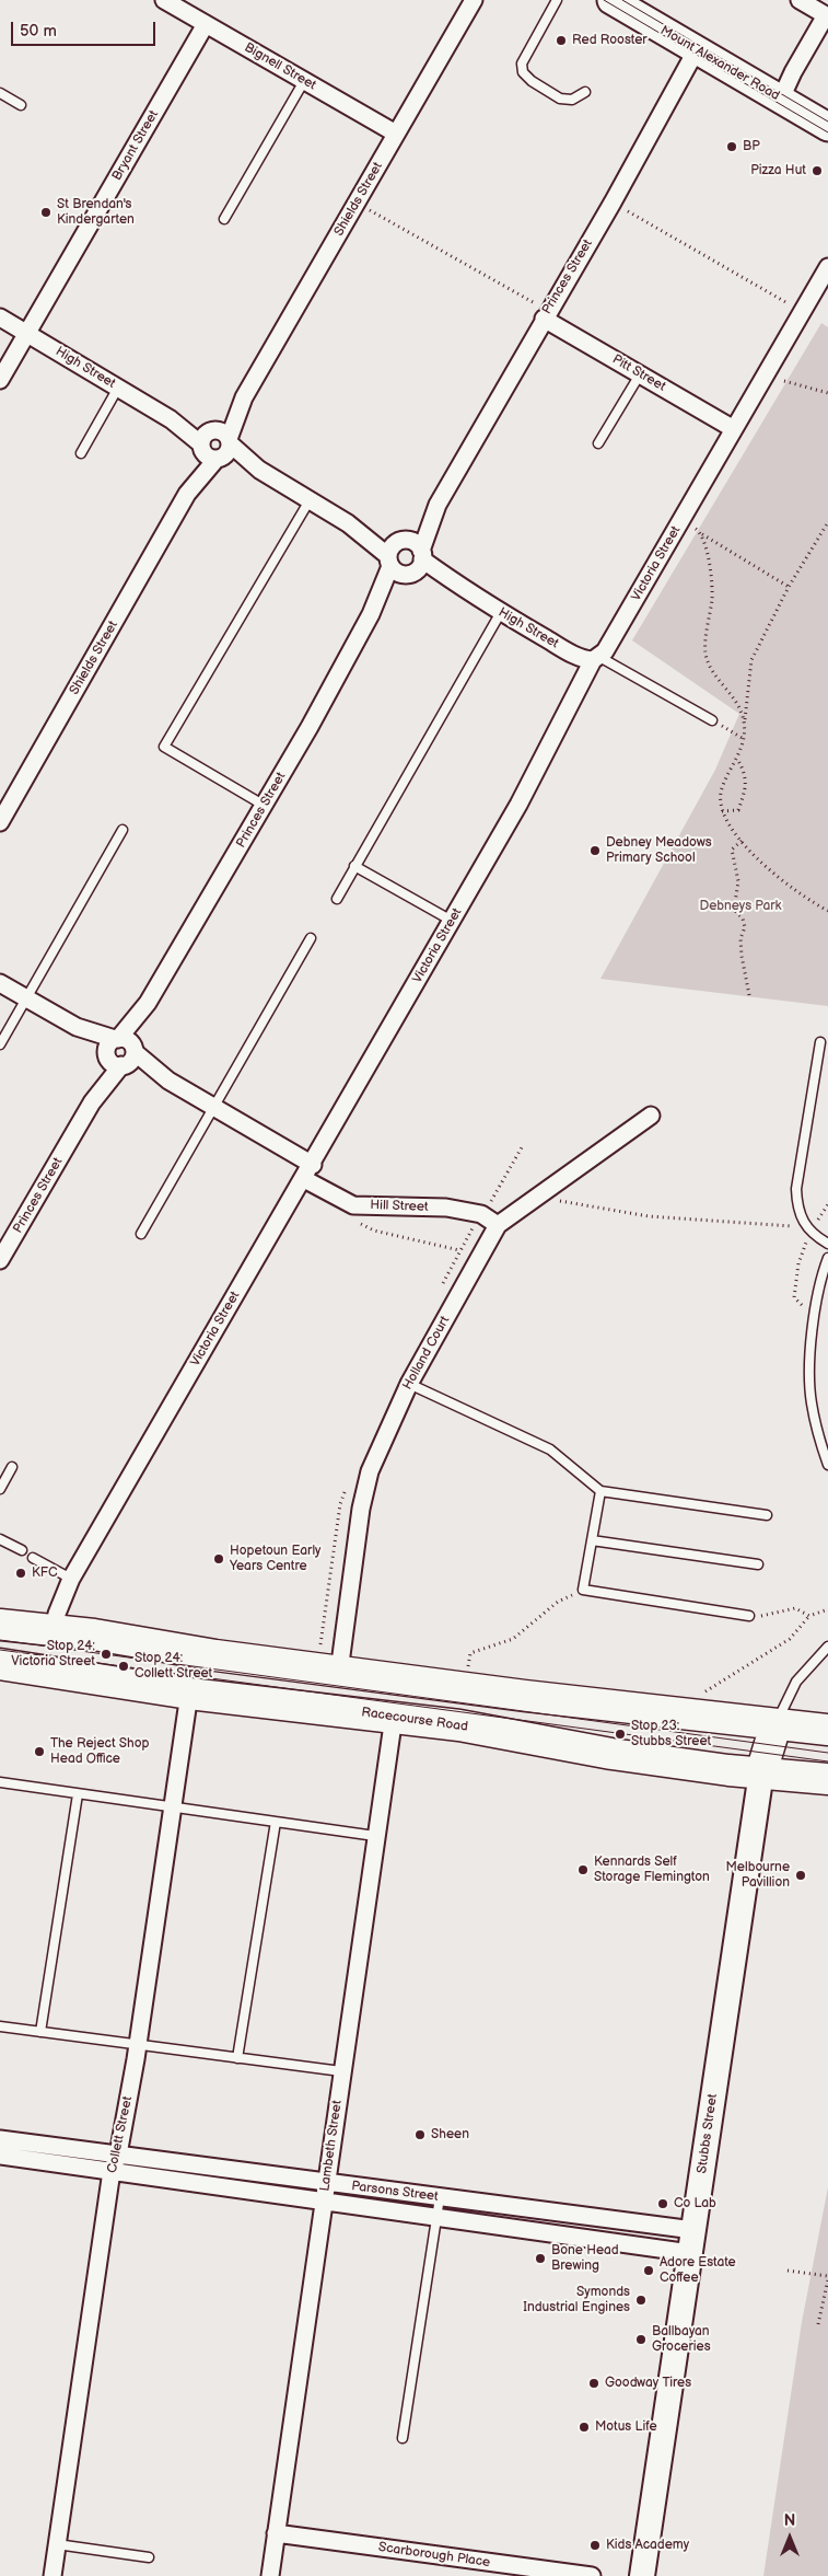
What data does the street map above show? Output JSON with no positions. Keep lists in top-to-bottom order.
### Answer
{
  "streets": {
    "highway": ["Racecourse Road", "Stubbs Street"],
    "main road": ["Mount Alexander Road"],
    "street": [
      "Bignell Street",
      "Bryant Street",
      "Shields Street",
      "Princes Street",
      "High Street",
      "Pitt Street",
      "Victoria Street",
      "Hill Street",
      "Holland Court",
      "Collett Street",
      "Lambeth Street",
      "Parsons Street",
      "Scarborough Place"
    ]
  },
  "crossings": [
    ["Mount Alexander Road", "Princes Street"],
    ["Bignell Street", "Bryant Street"],
    ["Bignell Street", "Shields Street"],
    ["Bryant Street", "High Street"],
    ["Shields Street", "High Street"],
    ["Princes Street", "High Street"],
    ["Princes Street", "Pitt Street"],
    ["Princes Street", "Hill Street"],
    ["High Street", "Victoria Street"],
    ["Pitt Street", "Victoria Street"],
    ["Victoria Street", "Hill Street"],
    ["Hill Street", "Holland Court"],
    ["Racecourse Road", "Stubbs Street"],
    ["Racecourse Road", "Collett Street"],
    ["Racecourse Road", "Lambeth Street"],
    ["Stubbs Street", "Parsons Street"],
    ["Collett Street", "Parsons Street"],
    ["Lambeth Street", "Parsons Street"],
    ["Lambeth Street", "Scarborough Place"]
  ],
  "parks": ["Debneys Park"],
  "places": [
    "Red Rooster",
    "BP",
    "Pizza Hut",
    "St Brendan's Kindergarten",
    "Debney Meadows Primary School",
    "Hopetoun Early Years Centre",
    "KFC",
    "Stop 24: Victoria Street",
    "Stop 24: Collett Street",
    "Stop 23: Stubbs Street",
    "The Reject Shop Head Office",
    "Kennards Self Storage Flemington",
    "Melbourne Pavillion",
    "Sheen",
    "Co Lab",
    "Bone Head Brewing",
    "Adore Estate Coffee",
    "Symonds Industrial Engines",
    "Ballbayan Groceries",
    "Goodway Tires",
    "Motus Life",
    "Kids Academy"
  ],
  "scale_bar": "50 m",
  "north": "top"
}
